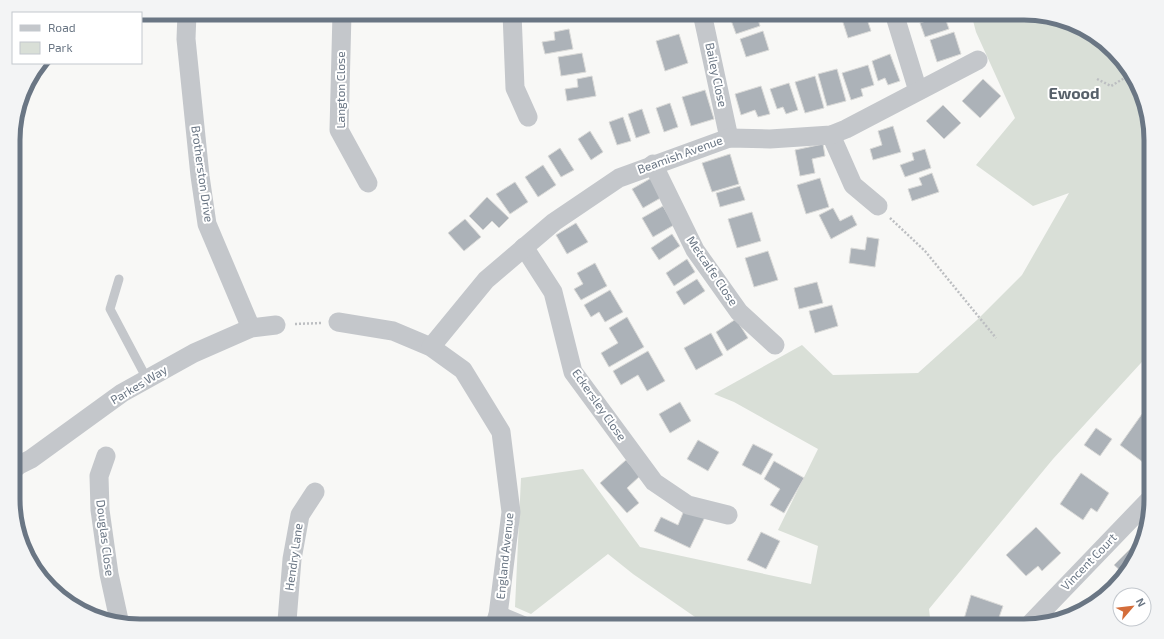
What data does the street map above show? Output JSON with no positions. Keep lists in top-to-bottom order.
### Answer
{
  "streets": {
    "street": [
      "Bailey Close",
      "Langton Close",
      "Beamish Avenue",
      "Brotherston Drive",
      "Metcalfe Close",
      "Parkes Way",
      "Eckersley Close",
      "Douglas Close",
      "England Avenue",
      "Hendry Lane",
      "Vincent Court"
    ]
  },
  "crossings": [
    ["Bailey Close", "Beamish Avenue"],
    ["Beamish Avenue", "Metcalfe Close"],
    ["Beamish Avenue", "Eckersley Close"],
    ["Beamish Avenue", "England Avenue"],
    ["Brotherston Drive", "Parkes Way"]
  ],
  "districts": ["Ewood"],
  "legend": ["Road", "Park"],
  "north": "top right"
}
